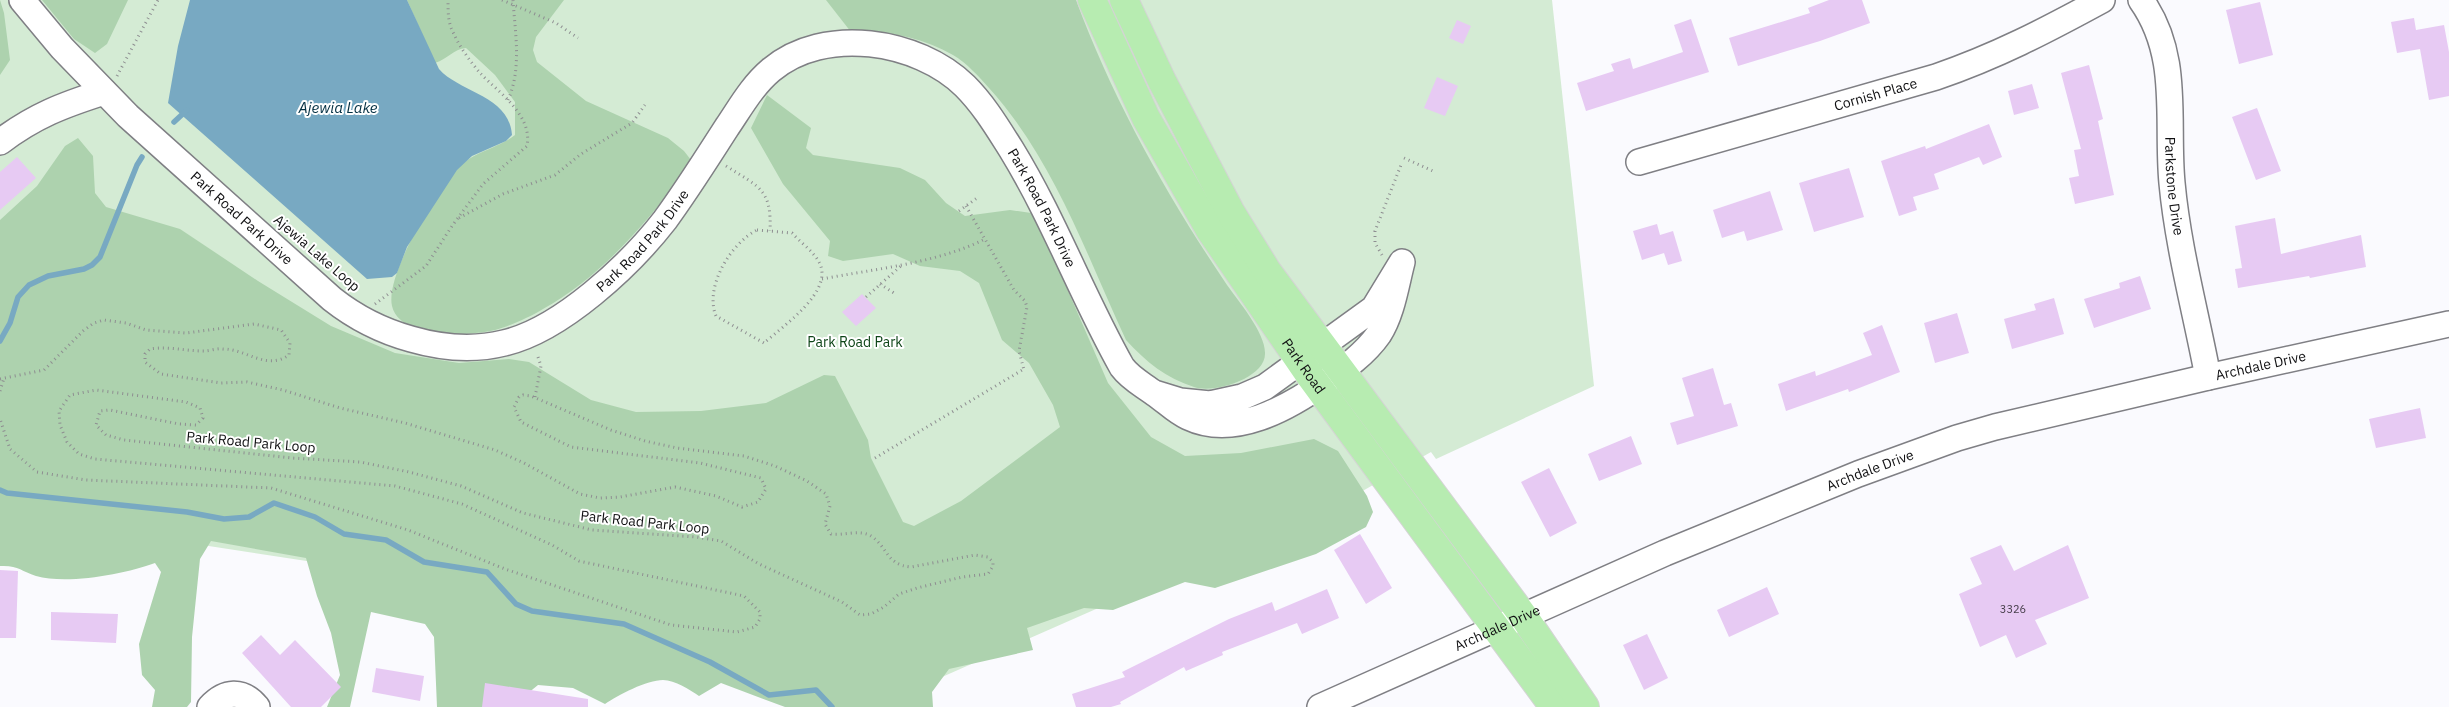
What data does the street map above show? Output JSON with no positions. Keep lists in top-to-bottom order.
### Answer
{
  "streets": {
    "main road": ["Park Road"],
    "street": [
      "Cornish Place",
      "Parkstone Drive",
      "Park Road Park Drive",
      "Archdale Drive"
    ],
    "path": ["Park Road Park Loop"]
  },
  "crossings": [
    ["Parkstone Drive", "Archdale Drive"],
    ["Park Road Park Drive", "Park Road"],
    ["Park Road", "Archdale Drive"]
  ],
  "water": ["Ajewia Lake"],
  "parks": ["Park Road Park"],
  "house_numbers": ["3326"]
}
